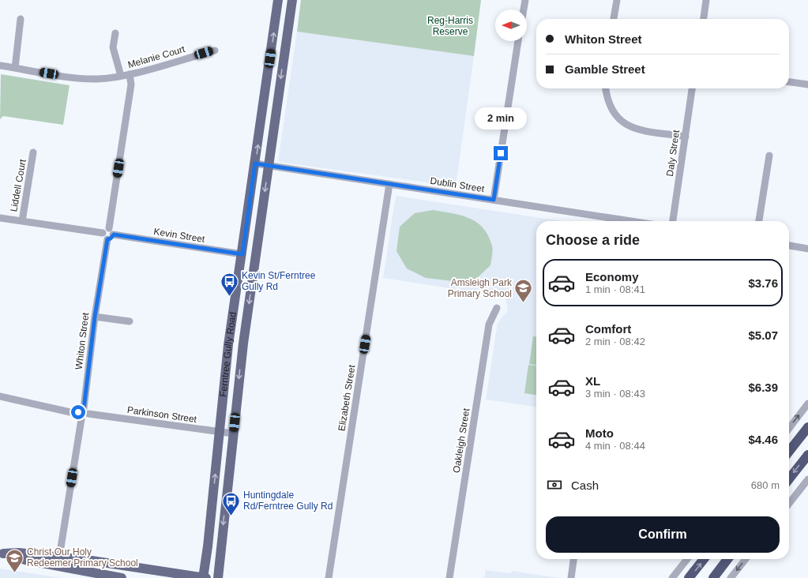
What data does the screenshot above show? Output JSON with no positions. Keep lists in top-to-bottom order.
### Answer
{
  "streets": {
    "main road": ["Ferntree Gully Road"],
    "street": [
      "Melanie Court",
      "Daly Street",
      "Dublin Street",
      "Liddell Court",
      "Kevin Street",
      "Whiton Street",
      "Elizabeth Street",
      "Parkinson Street",
      "Oakleigh Street"
    ]
  },
  "crossings": [
    ["Dublin Street", "Ferntree Gully Road"],
    ["Dublin Street", "Elizabeth Street"],
    ["Kevin Street", "Whiton Street"],
    ["Kevin Street", "Ferntree Gully Road"],
    ["Whiton Street", "Parkinson Street"],
    ["Ferntree Gully Road", "Parkinson Street"]
  ],
  "parks": ["Reg-Harris Reserve"],
  "places": {
    "bus stop": ["Kevin St/Ferntree Gully Rd", "Huntingdale Rd/Ferntree Gully Rd"],
    "school or university": ["Amsleigh Park Primary School", "Christ Our Holy Redeemer Primary School"]
  },
  "north": "left",
  "page": {
    "banner": ["Whiton Street", "Gamble Street"],
    "bubble": "2 min",
    "heading": "Choose a ride",
    "list": [
      {
        "name": "Economy",
        "note": "1 min · 08:41",
        "value": "$3.76"
      },
      {
        "name": "Comfort",
        "note": "2 min · 08:42",
        "value": "$5.07"
      },
      {
        "name": "XL",
        "note": "3 min · 08:43",
        "value": "$6.39"
      },
      {
        "name": "Moto",
        "note": "4 min · 08:44",
        "value": "$4.46"
      }
    ],
    "pay": ["Cash", "680 m"],
    "buttons": "Confirm"
  }
}
